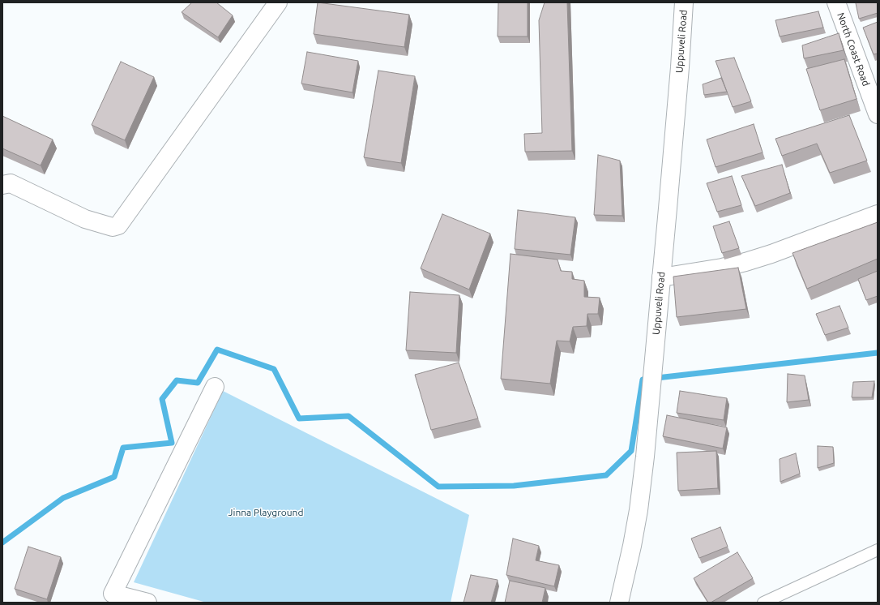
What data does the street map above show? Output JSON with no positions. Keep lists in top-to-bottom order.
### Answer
{
  "streets": {
    "street": ["Uppuveli Road", "North Coast Road"]
  },
  "parks": ["Jinna Playground"]
}
